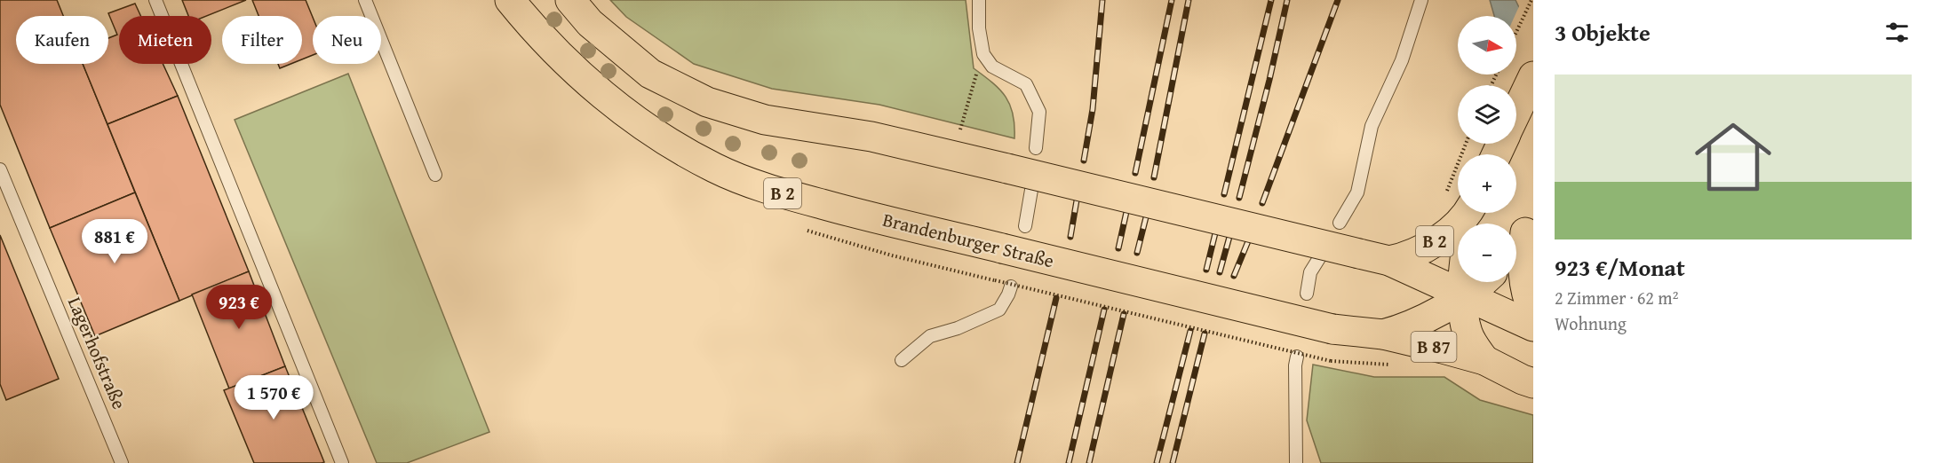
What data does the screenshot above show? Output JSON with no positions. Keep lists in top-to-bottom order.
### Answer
{
  "streets": {
    "main road": ["B 2", "Brandenburger Straße", "B 87"],
    "lane": ["Lagerhofstraße"]
  },
  "crossings": [
    ["B 2", "Brandenburger Straße"]
  ],
  "north": "right",
  "page": {
    "heading": "3 Objekte",
    "map_buttons": ["+", "−"],
    "chip": [
      "Kaufen",
      "Mieten",
      "Filter",
      "Neu"
    ],
    "list": [
      {
        "name": "923 €/Monat",
        "note": "2 Zimmer · 62 m² · Wohnung"
      }
    ],
    "price": ["881 €", "923 €", "1 570 €"]
  }
}
